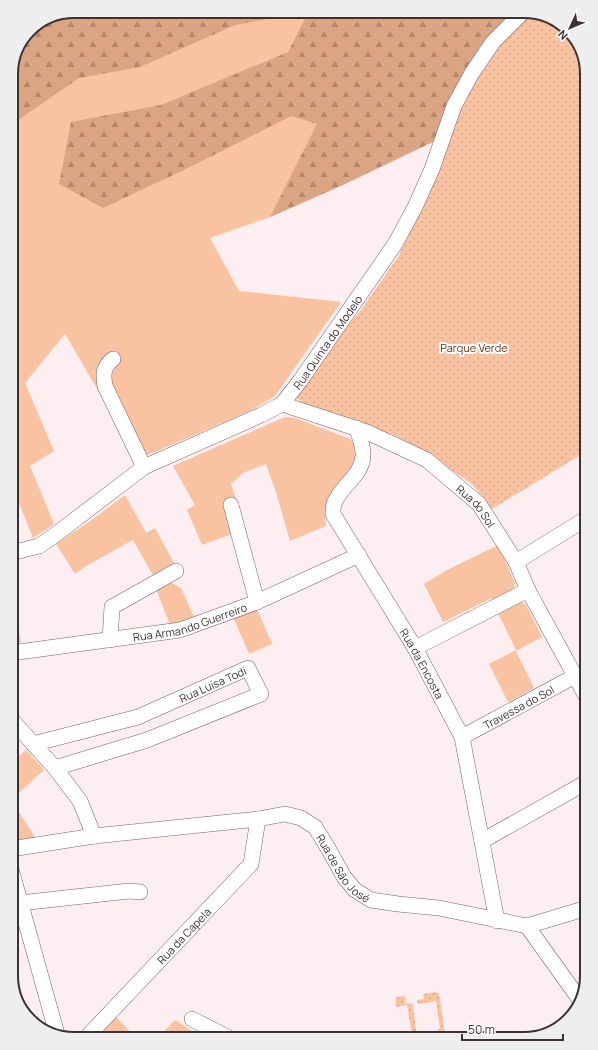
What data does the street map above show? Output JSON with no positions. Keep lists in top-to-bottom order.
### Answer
{
  "streets": {
    "street": [
      "Rua Quinta do Modelo",
      "Rua do Sol",
      "Rua Armando Guerreiro",
      "Rua da Encosta",
      "Rua Luísa Todi",
      "Travessa do Sol",
      "Rua de São José",
      "Rua da Capela"
    ]
  },
  "crossings": [
    ["Rua Quinta do Modelo", "Rua do Sol"],
    ["Rua do Sol", "Rua da Encosta"],
    ["Rua do Sol", "Travessa do Sol"],
    ["Rua Armando Guerreiro", "Rua da Encosta"],
    ["Rua da Encosta", "Travessa do Sol"],
    ["Rua da Encosta", "Rua de São José"],
    ["Rua de São José", "Rua da Capela"]
  ],
  "parks": ["Parque Verde"],
  "scale_bar": "50 m",
  "north": "bottom left"
}
